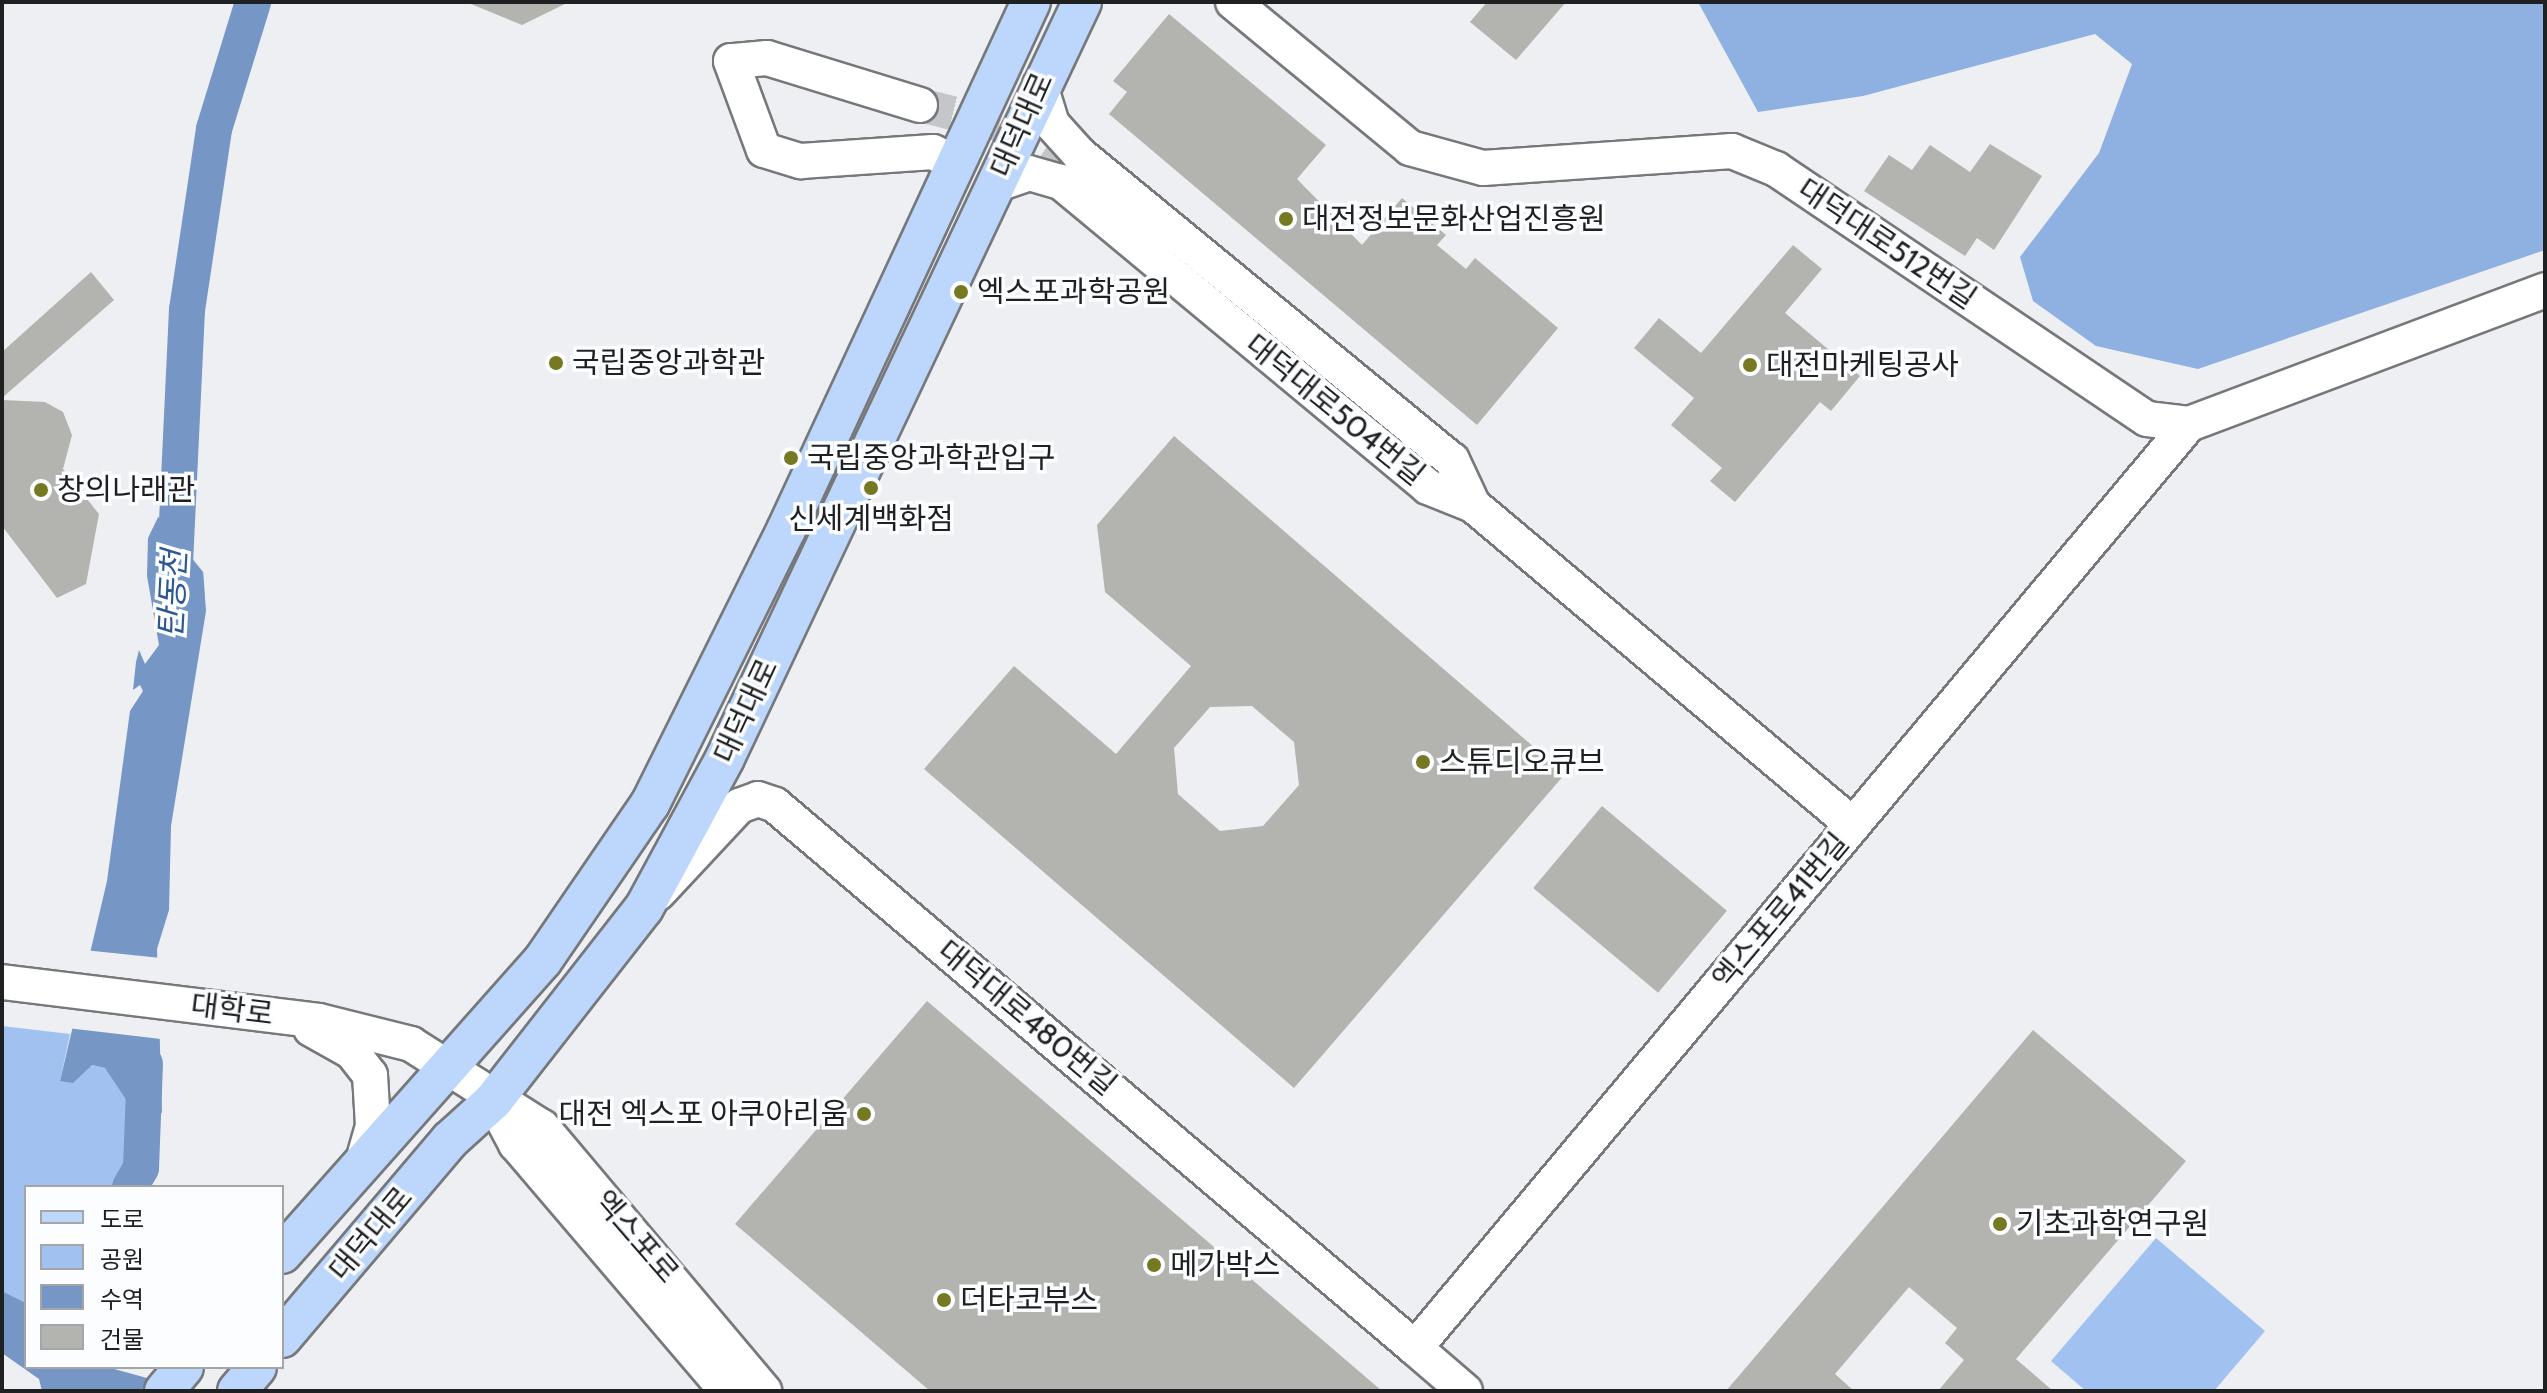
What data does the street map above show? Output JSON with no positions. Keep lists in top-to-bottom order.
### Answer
{
  "streets": {
    "main road": ["대덕대로"],
    "street": [
      "대덕대로512번길",
      "엑스포로41번길",
      "대학로",
      "대덕대로480번길",
      "엑스포로"
    ]
  },
  "crossings": [
    ["대덕대로", "대학로"],
    ["대덕대로", "대덕대로480번길"],
    ["대덕대로", "엑스포로"],
    ["대덕대로512번길", "엑스포로41번길"],
    ["엑스포로41번길", "대덕대로480번길"],
    ["대학로", "엑스포로"]
  ],
  "water": ["탄동천"],
  "places": [
    "대전정보문화산업진흥원",
    "엑스포과학공원",
    "국립중앙과학관",
    "대전마케팅공사",
    "국립중앙과학관입구",
    "신세계백화점",
    "창의나래관",
    "스튜디오큐브",
    "대전 엑스포 아쿠아리움",
    "기초과학연구원",
    "메가박스",
    "더타코부스"
  ],
  "legend": [
    "도로",
    "공원",
    "수역",
    "건물"
  ]
}
